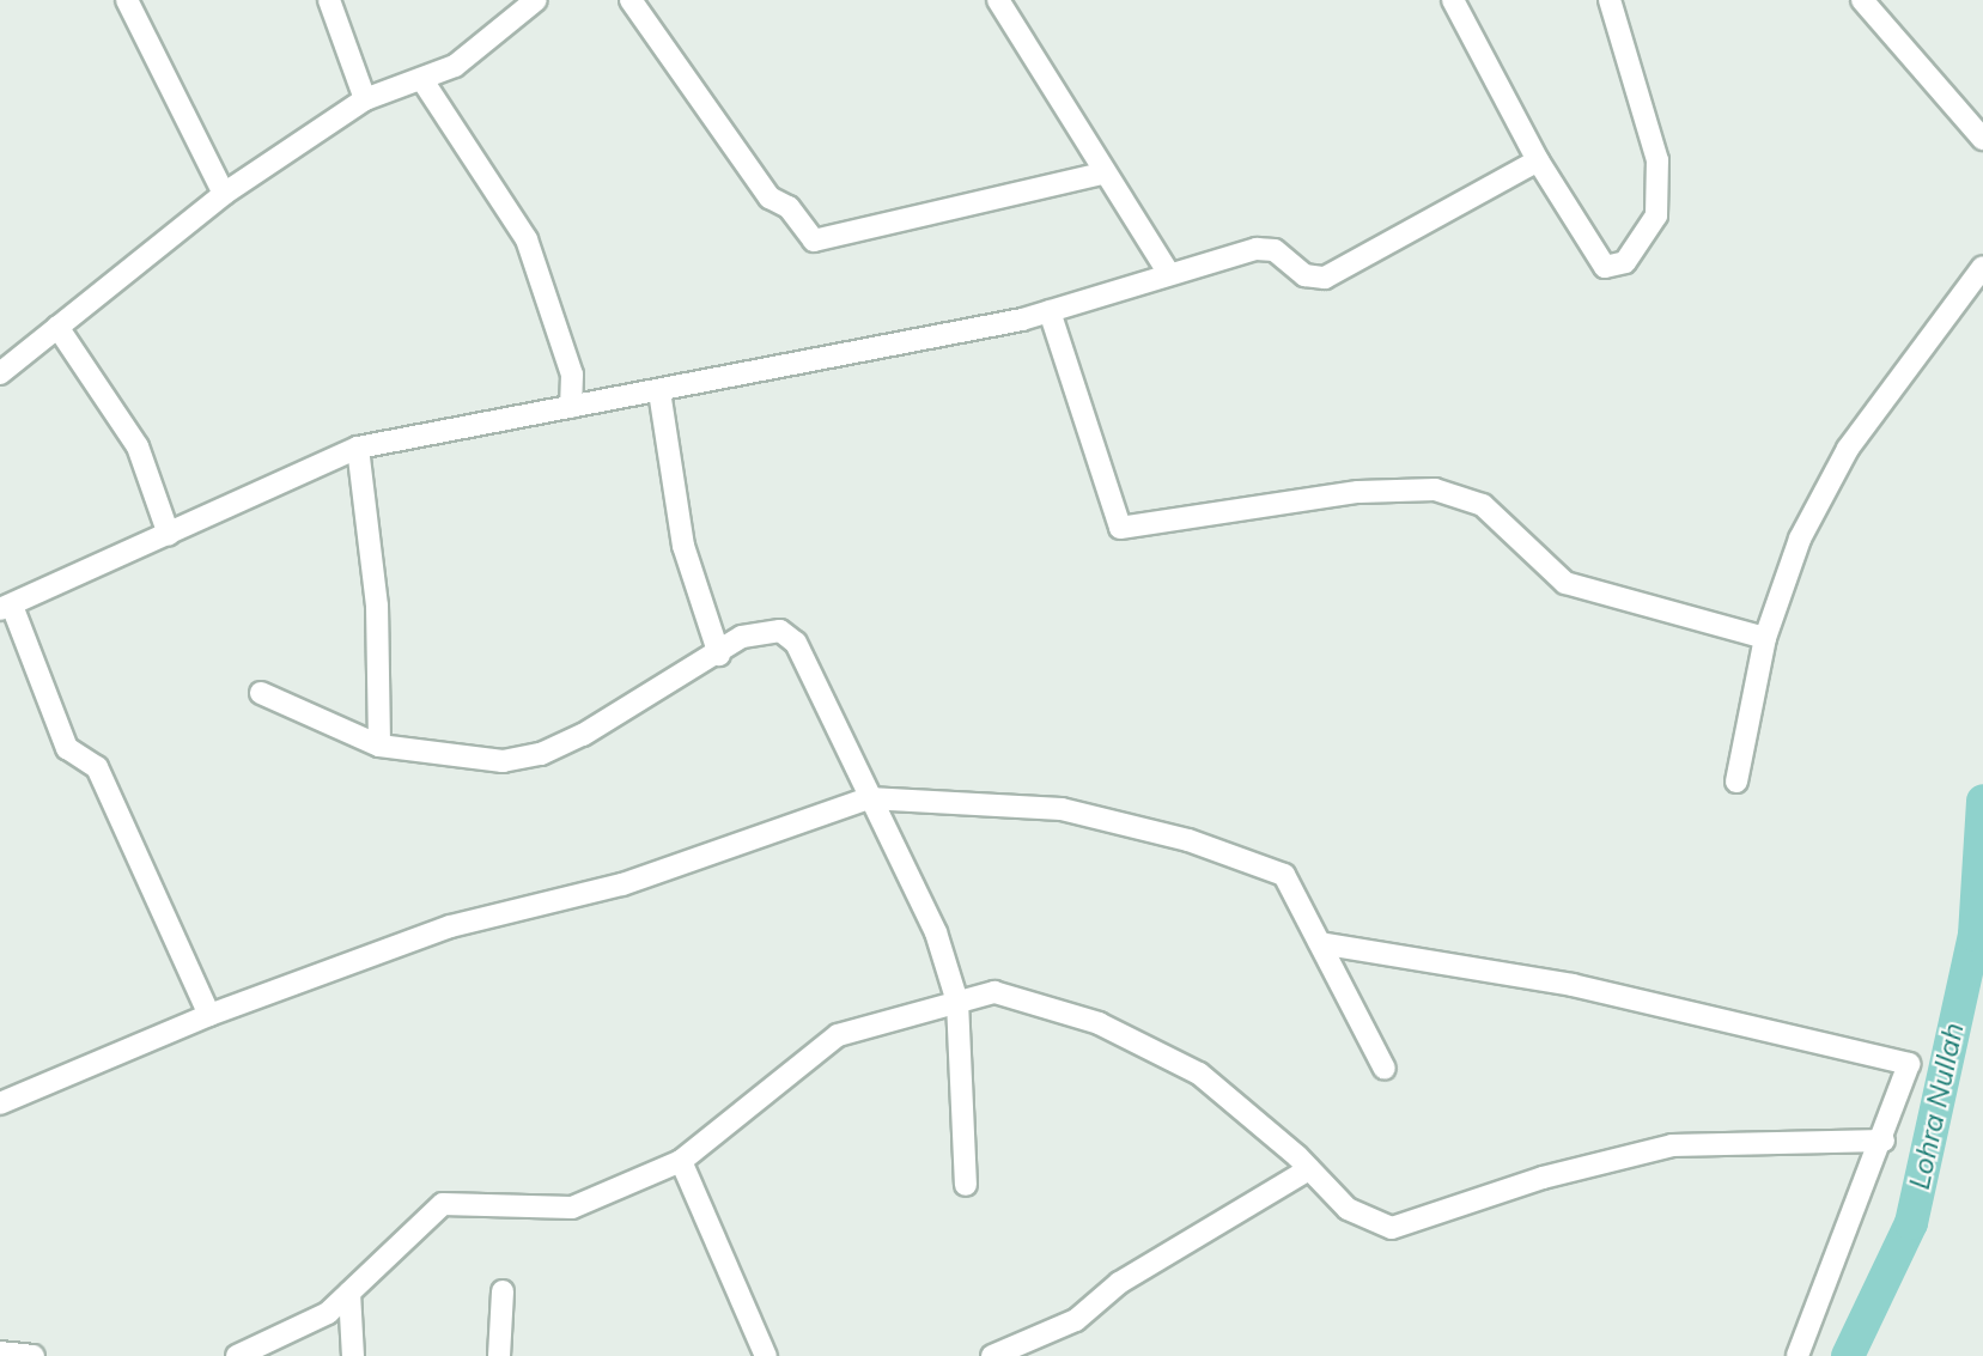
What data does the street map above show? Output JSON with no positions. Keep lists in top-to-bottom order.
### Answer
{
  "water": ["Lohra Nullah"]
}
